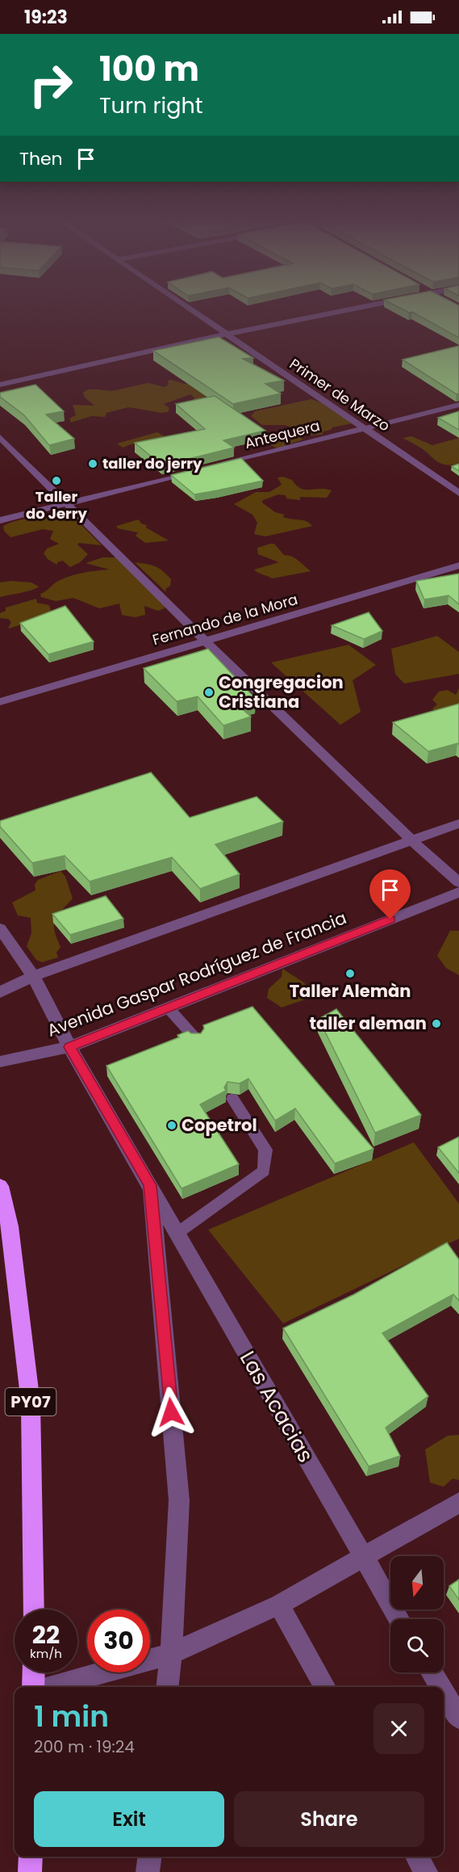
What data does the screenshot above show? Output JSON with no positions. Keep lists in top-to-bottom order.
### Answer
{
  "streets": {
    "highway": ["PY07"],
    "street": [
      "Primer de Marzo",
      "Antequera",
      "Fernando de la Mora",
      "Avenida Gaspar Rodríguez de Francia",
      "Las Acacias"
    ]
  },
  "crossings": [
    ["Primer de Marzo", "Antequera"],
    ["Avenida Gaspar Rodríguez de Francia", "Las Acacias"]
  ],
  "places": [
    "taller do jerry",
    "Taller do Jerry",
    "Congregacion Cristiana",
    "Taller Alemàn",
    "taller aleman",
    "Copetrol"
  ],
  "north": "bottom",
  "page": {
    "status": "19:23",
    "turn": ["100 m", "Turn right"],
    "then": "Then",
    "speed": "22 km/h",
    "limit": "30",
    "heading": ["1 min", "200 m · 19:24"],
    "buttons": ["Exit", "Share"]
  }
}
